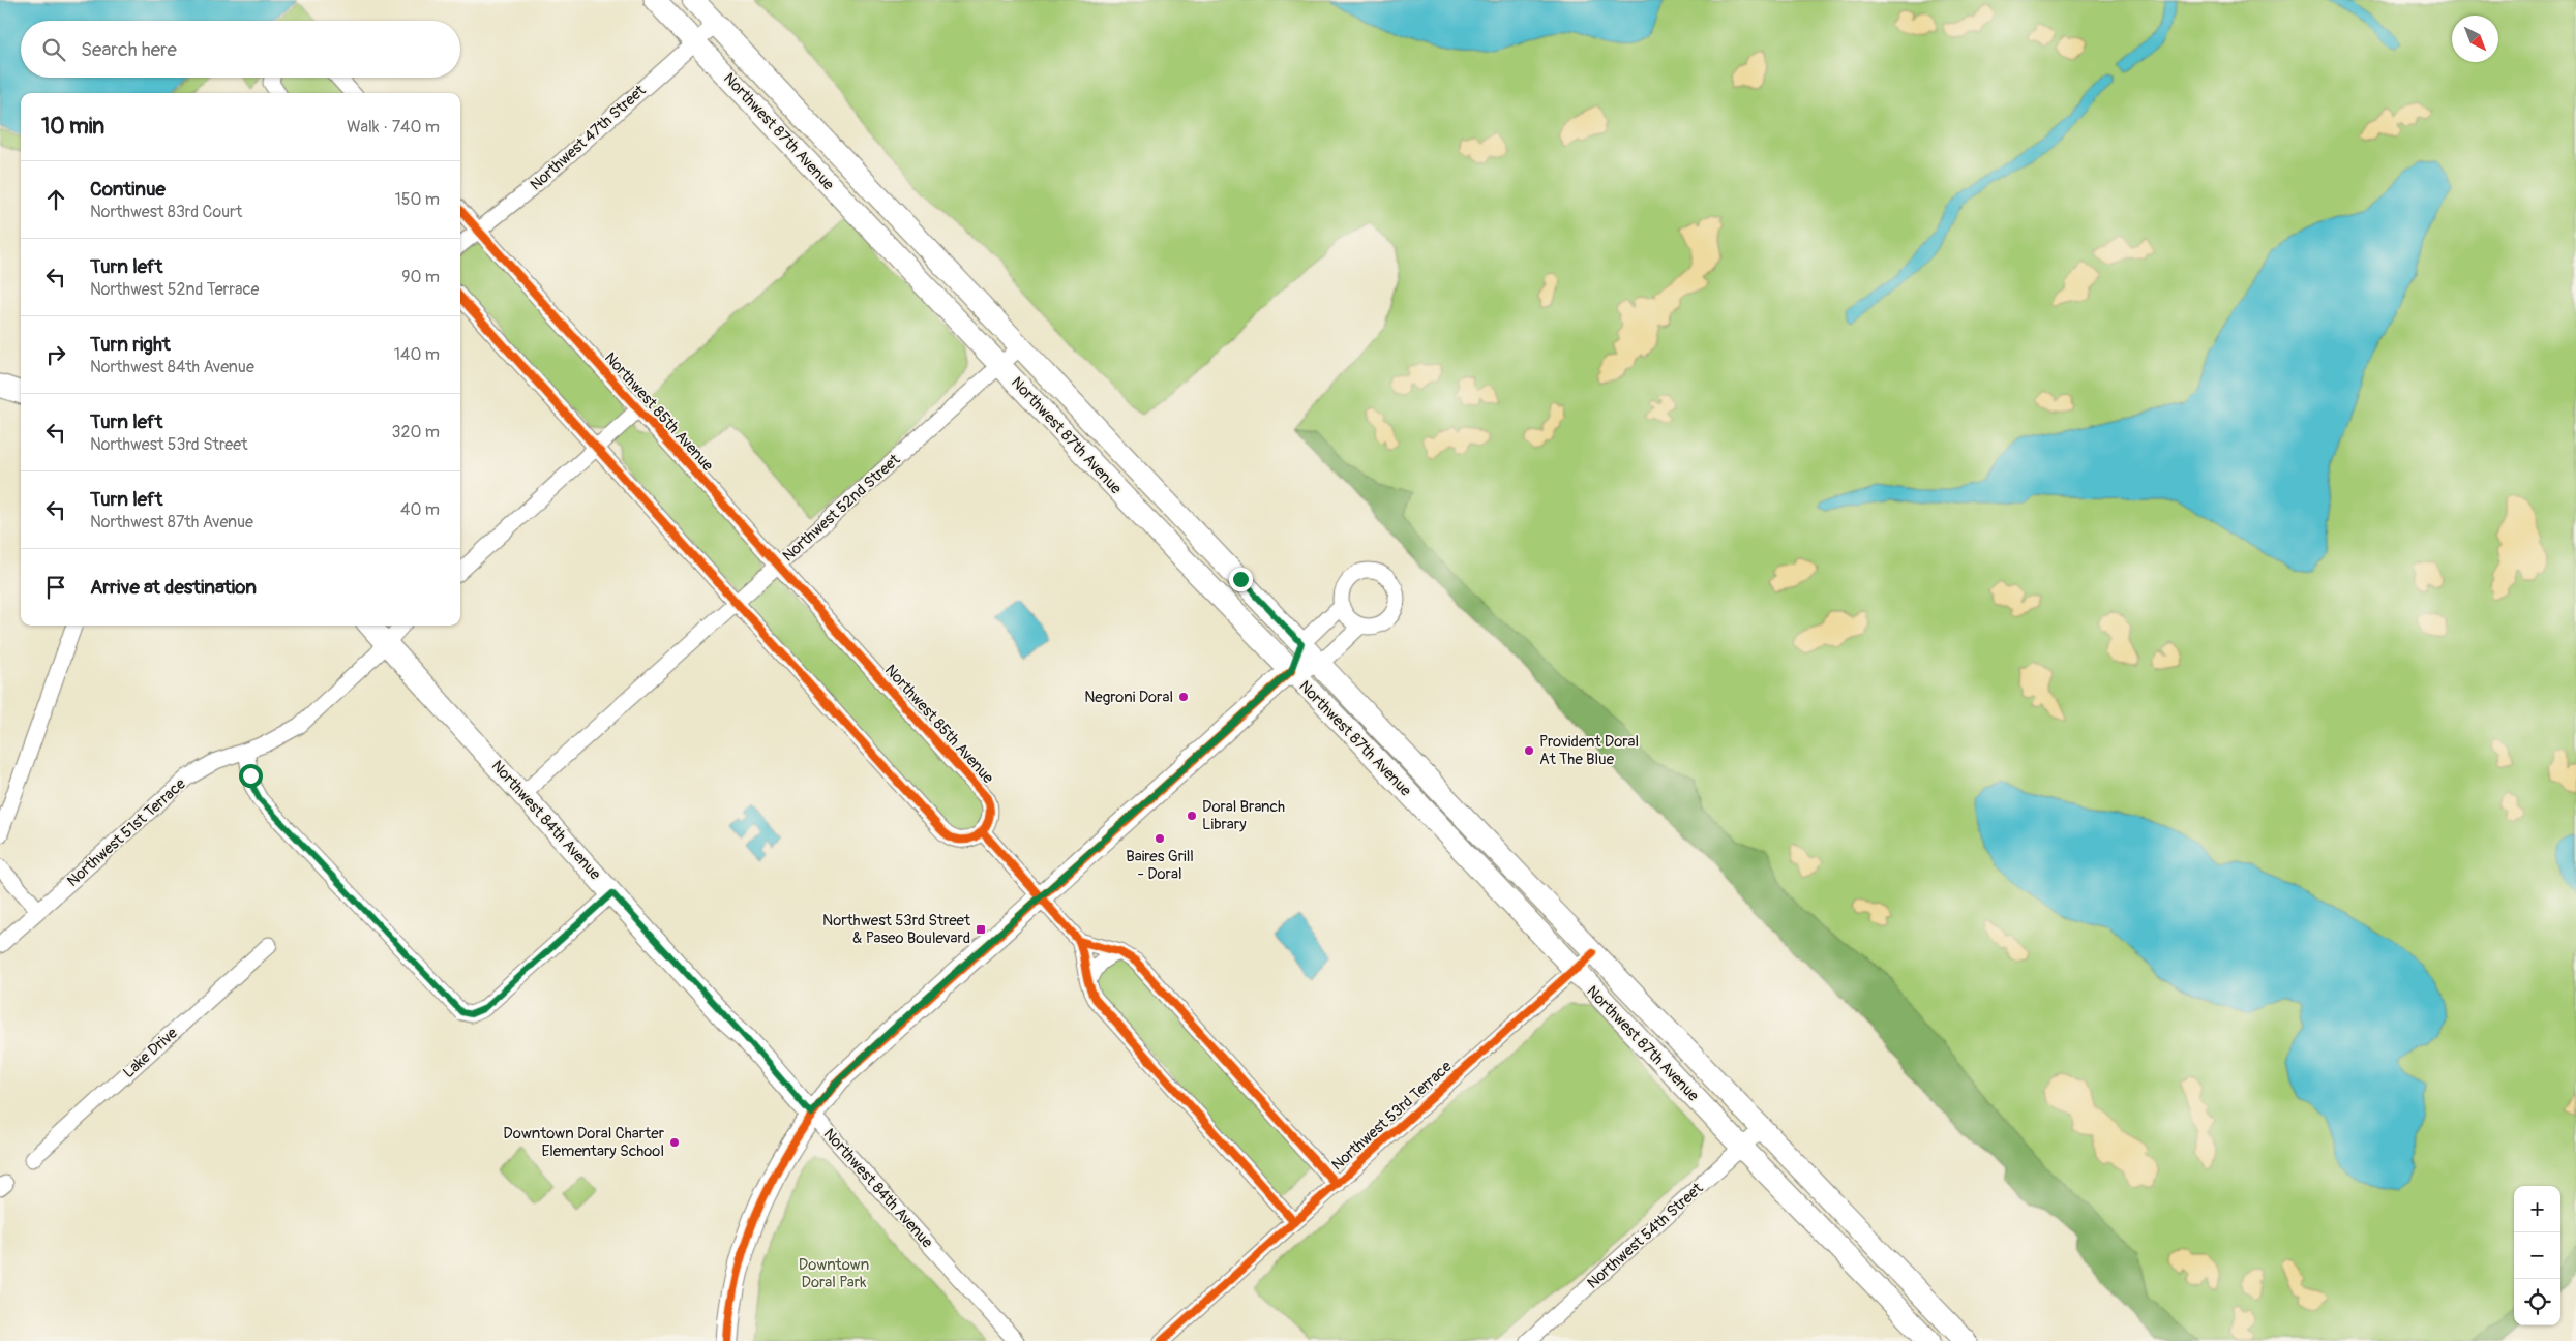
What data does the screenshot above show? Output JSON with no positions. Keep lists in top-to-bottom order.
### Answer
{
  "streets": {
    "main road": ["Northwest 87th Avenue", "Northwest 84th Avenue"],
    "street": [
      "Northwest 47th Street",
      "Northwest 85th Avenue",
      "Northwest 52nd Street",
      "Northwest 51st Terrace",
      "Lake Drive",
      "Northwest 53rd Terrace",
      "Northwest 54th Street"
    ]
  },
  "crossings": [
    ["Northwest 87th Avenue", "Northwest 47th Street"],
    ["Northwest 87th Avenue", "Northwest 52nd Street"],
    ["Northwest 87th Avenue", "Northwest 53rd Terrace"],
    ["Northwest 87th Avenue", "Northwest 54th Street"],
    ["Northwest 47th Street", "Northwest 85th Avenue"],
    ["Northwest 85th Avenue", "Northwest 52nd Street"],
    ["Northwest 52nd Street", "Northwest 84th Avenue"],
    ["Northwest 84th Avenue", "Northwest 51st Terrace"]
  ],
  "parks": ["Downtown Doral Park"],
  "places": {
    "other": [
      "Negroni Doral",
      "Provident Doral At The Blue",
      "Doral Branch Library",
      "Baires Grill - Doral",
      "Downtown Doral Charter Elementary School"
    ],
    "transit": ["Northwest 53rd Street & Paseo Boulevard"]
  },
  "north": "bottom right",
  "page": {
    "search": "Search here",
    "heading": ["10 min", "Walk · 740 m"],
    "list": [
      ["Continue", "Northwest 83rd Court", "150 m"],
      ["Turn left", "Northwest 52nd Terrace", "90 m"],
      ["Turn right", "Northwest 84th Avenue", "140 m"],
      ["Turn left", "Northwest 53rd Street", "320 m"],
      ["Turn left", "Northwest 87th Avenue", "40 m"],
      "Arrive at destination"
    ],
    "map_buttons": ["+", "−"]
  }
}
